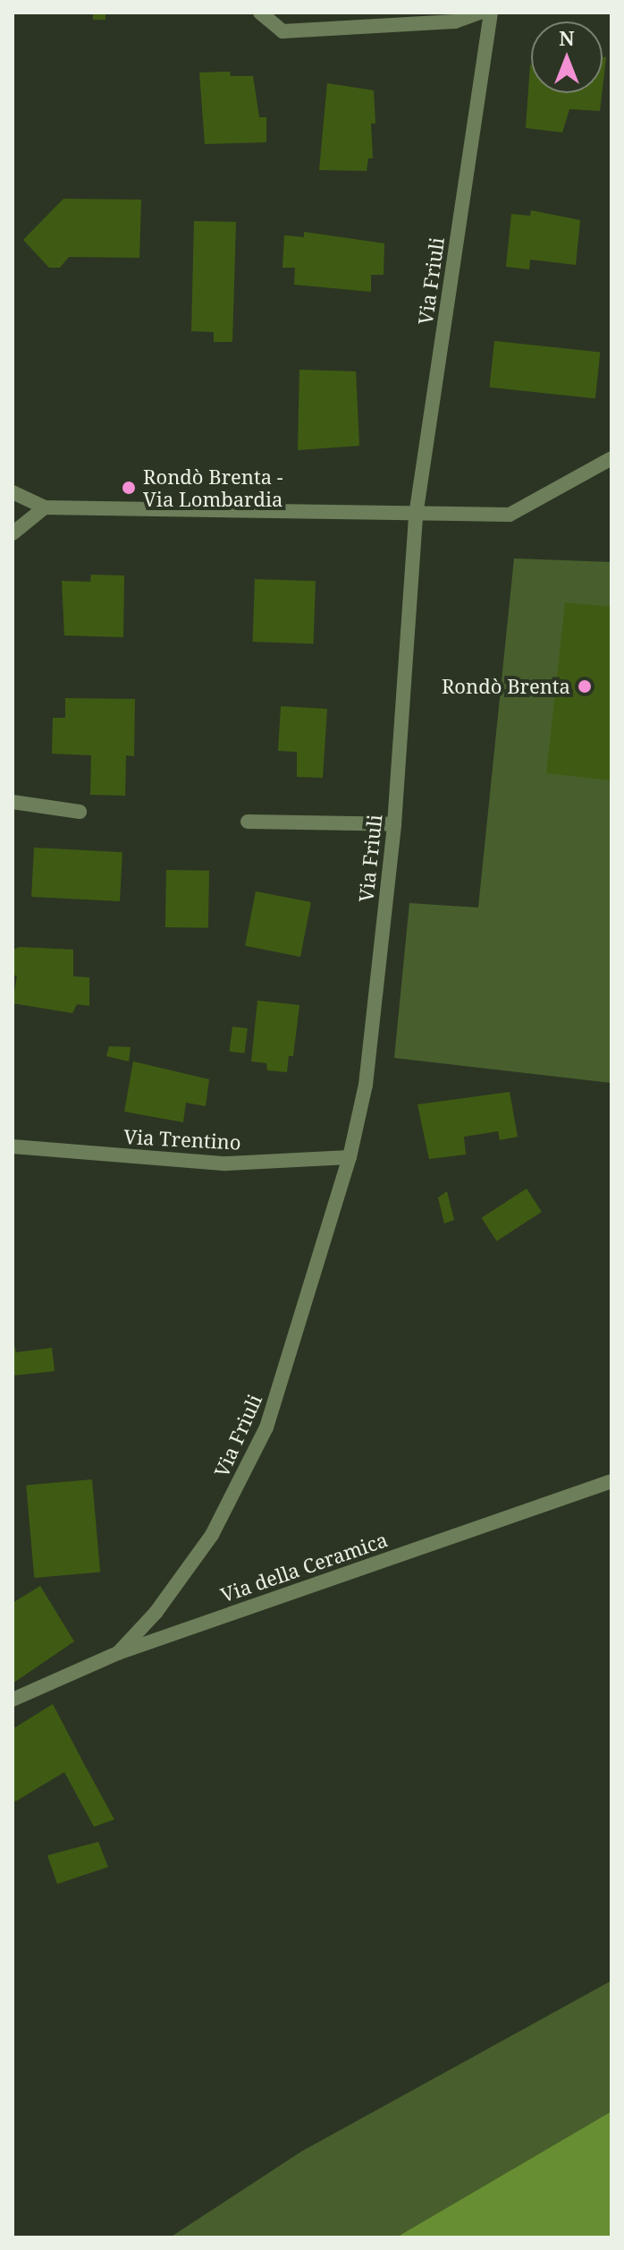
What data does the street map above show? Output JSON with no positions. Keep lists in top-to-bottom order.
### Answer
{
  "streets": {
    "street": ["Via Friuli", "Via Trentino", "Via della Ceramica"]
  },
  "crossings": [
    ["Via Friuli", "Via Trentino"],
    ["Via Friuli", "Via della Ceramica"]
  ],
  "places": ["Rondò Brenta - Via Lombardia", "Rondò Brenta"],
  "north": "top"
}
